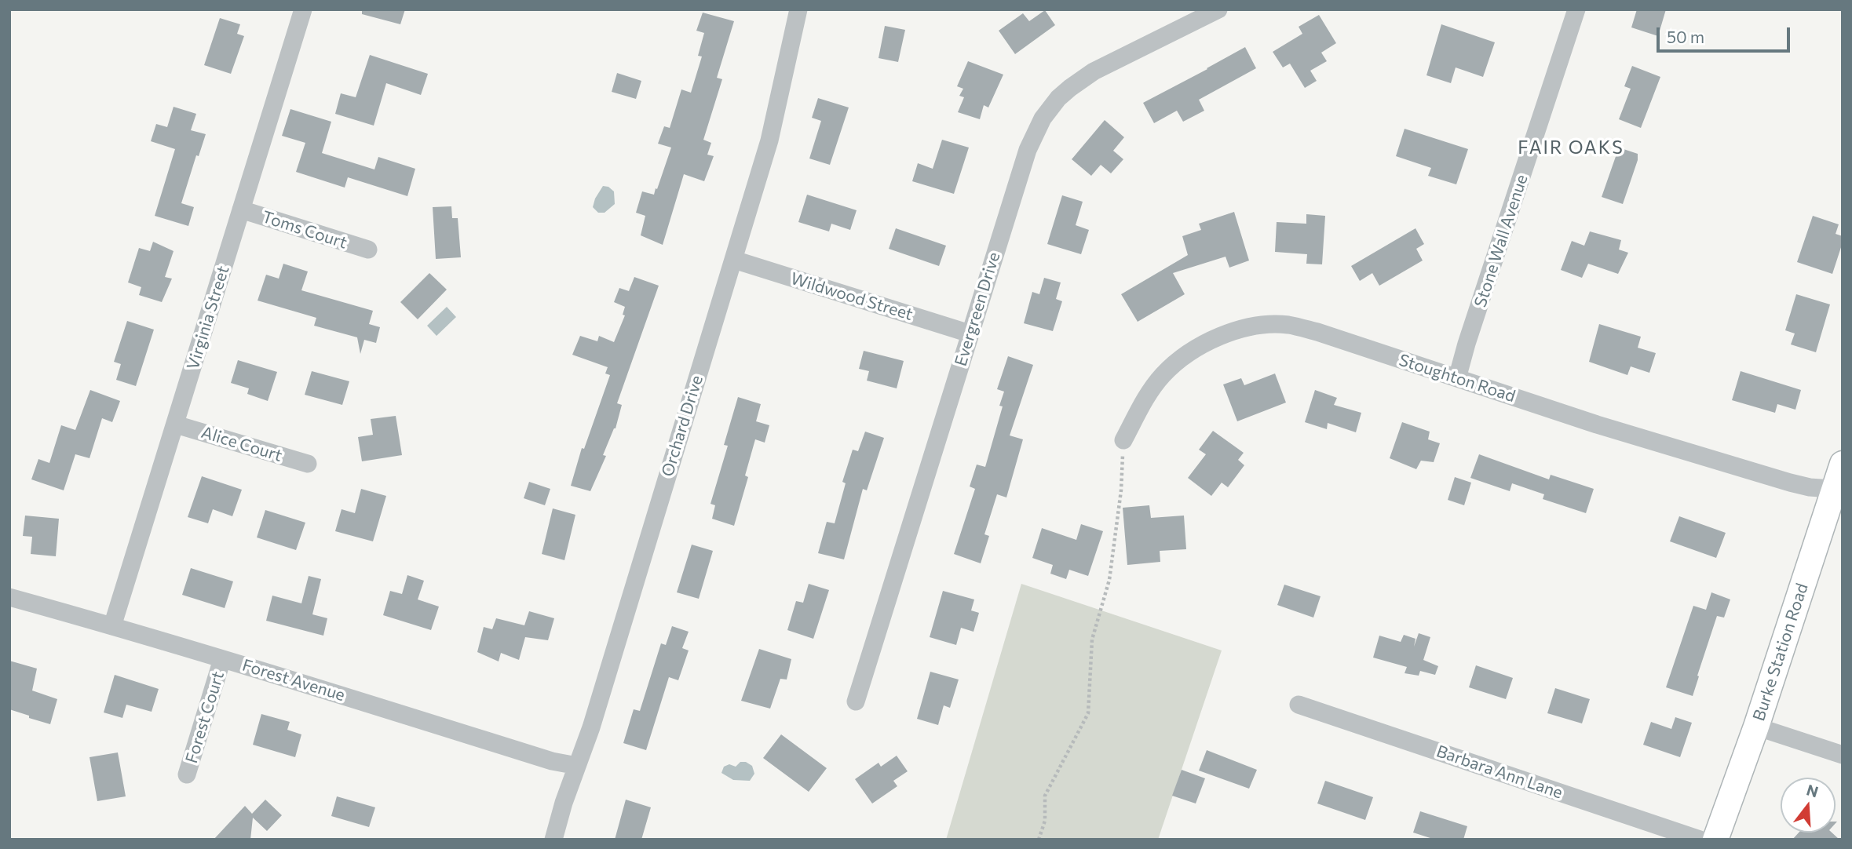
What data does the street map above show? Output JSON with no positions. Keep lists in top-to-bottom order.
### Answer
{
  "streets": {
    "street": [
      "Toms Court",
      "Stone Wall Avenue",
      "Wildwood Street",
      "Evergreen Drive",
      "Virginia Street",
      "Stoughton Road",
      "Orchard Drive",
      "Alice Court",
      "Burke Station Road",
      "Forest Avenue",
      "Forest Court",
      "Barbara Ann Lane"
    ]
  },
  "crossings": [
    ["Toms Court", "Virginia Street"],
    ["Stone Wall Avenue", "Stoughton Road"],
    ["Wildwood Street", "Evergreen Drive"],
    ["Wildwood Street", "Orchard Drive"],
    ["Virginia Street", "Alice Court"],
    ["Virginia Street", "Forest Avenue"],
    ["Stoughton Road", "Burke Station Road"],
    ["Orchard Drive", "Forest Avenue"],
    ["Forest Avenue", "Forest Court"]
  ],
  "districts": ["FAIR OAKS"],
  "scale_bar": "50 m",
  "north": "top"
}
